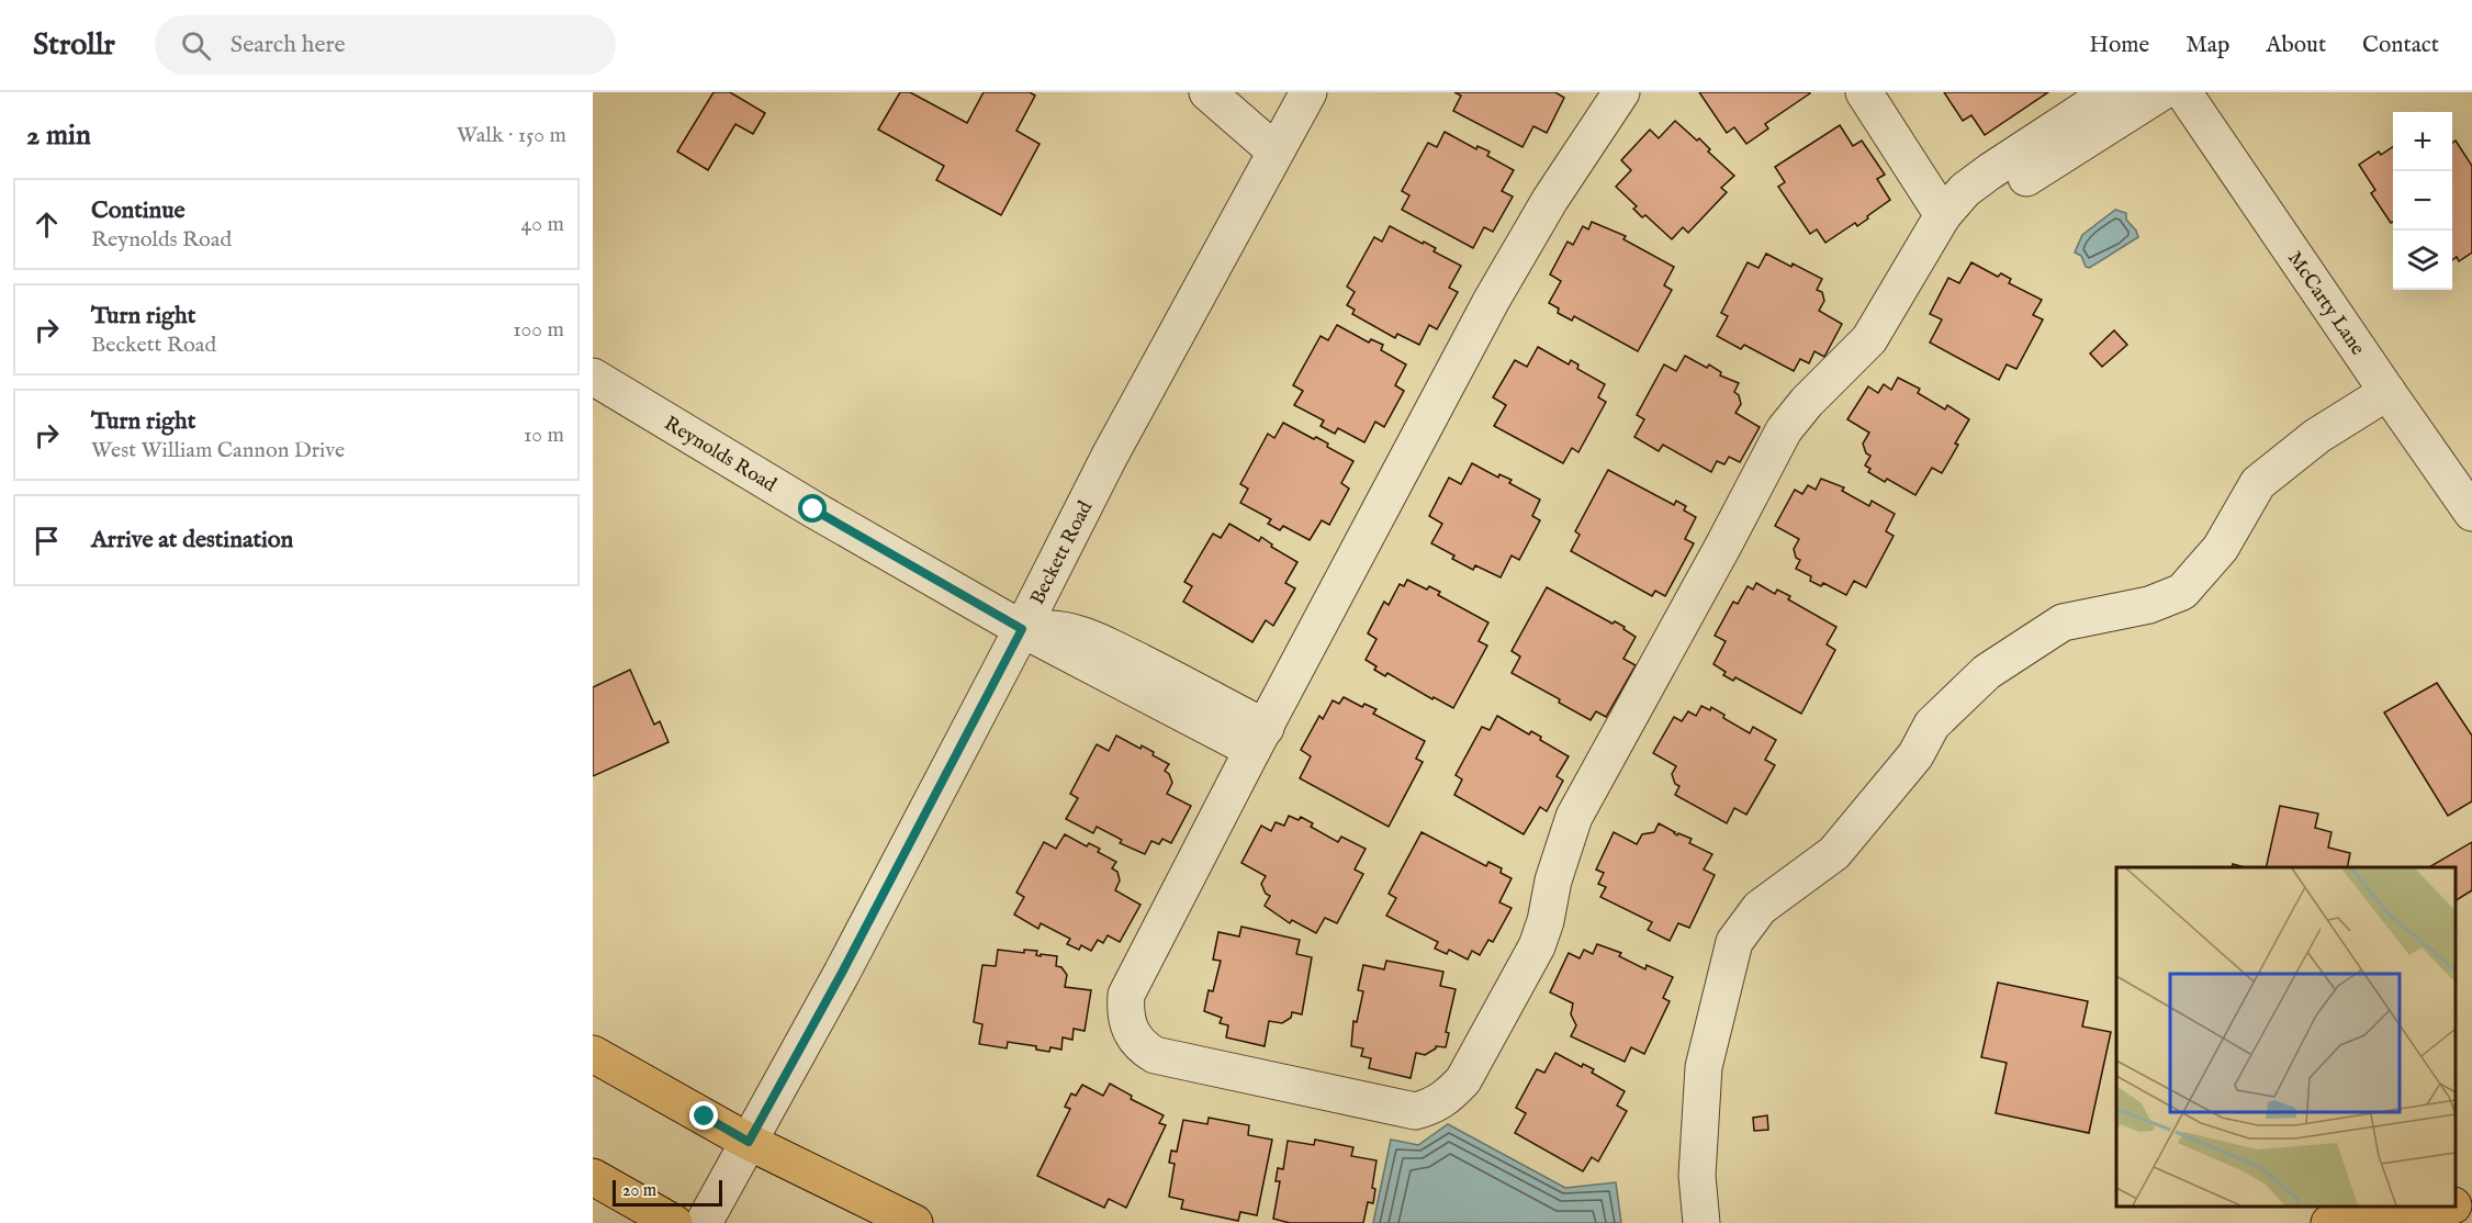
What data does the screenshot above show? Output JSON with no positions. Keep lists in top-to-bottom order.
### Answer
{
  "streets": {
    "street": ["McCarty Lane", "Reynolds Road", "Beckett Road"]
  },
  "crossings": [
    ["Reynolds Road", "Beckett Road"]
  ],
  "scale_bar": "20 m",
  "page": {
    "header": "Strollr",
    "search": "Search here",
    "nav": [
      "Home",
      "Map",
      "About",
      "Contact"
    ],
    "heading": ["2 min", "Walk · 150 m"],
    "map_buttons": ["+", "−"],
    "list": [
      ["Continue", "Reynolds Road", "40 m"],
      ["Turn right", "Beckett Road", "100 m"],
      ["Turn right", "West William Cannon Drive", "10 m"],
      "Arrive at destination"
    ],
    "scale": "20 m"
  }
}
